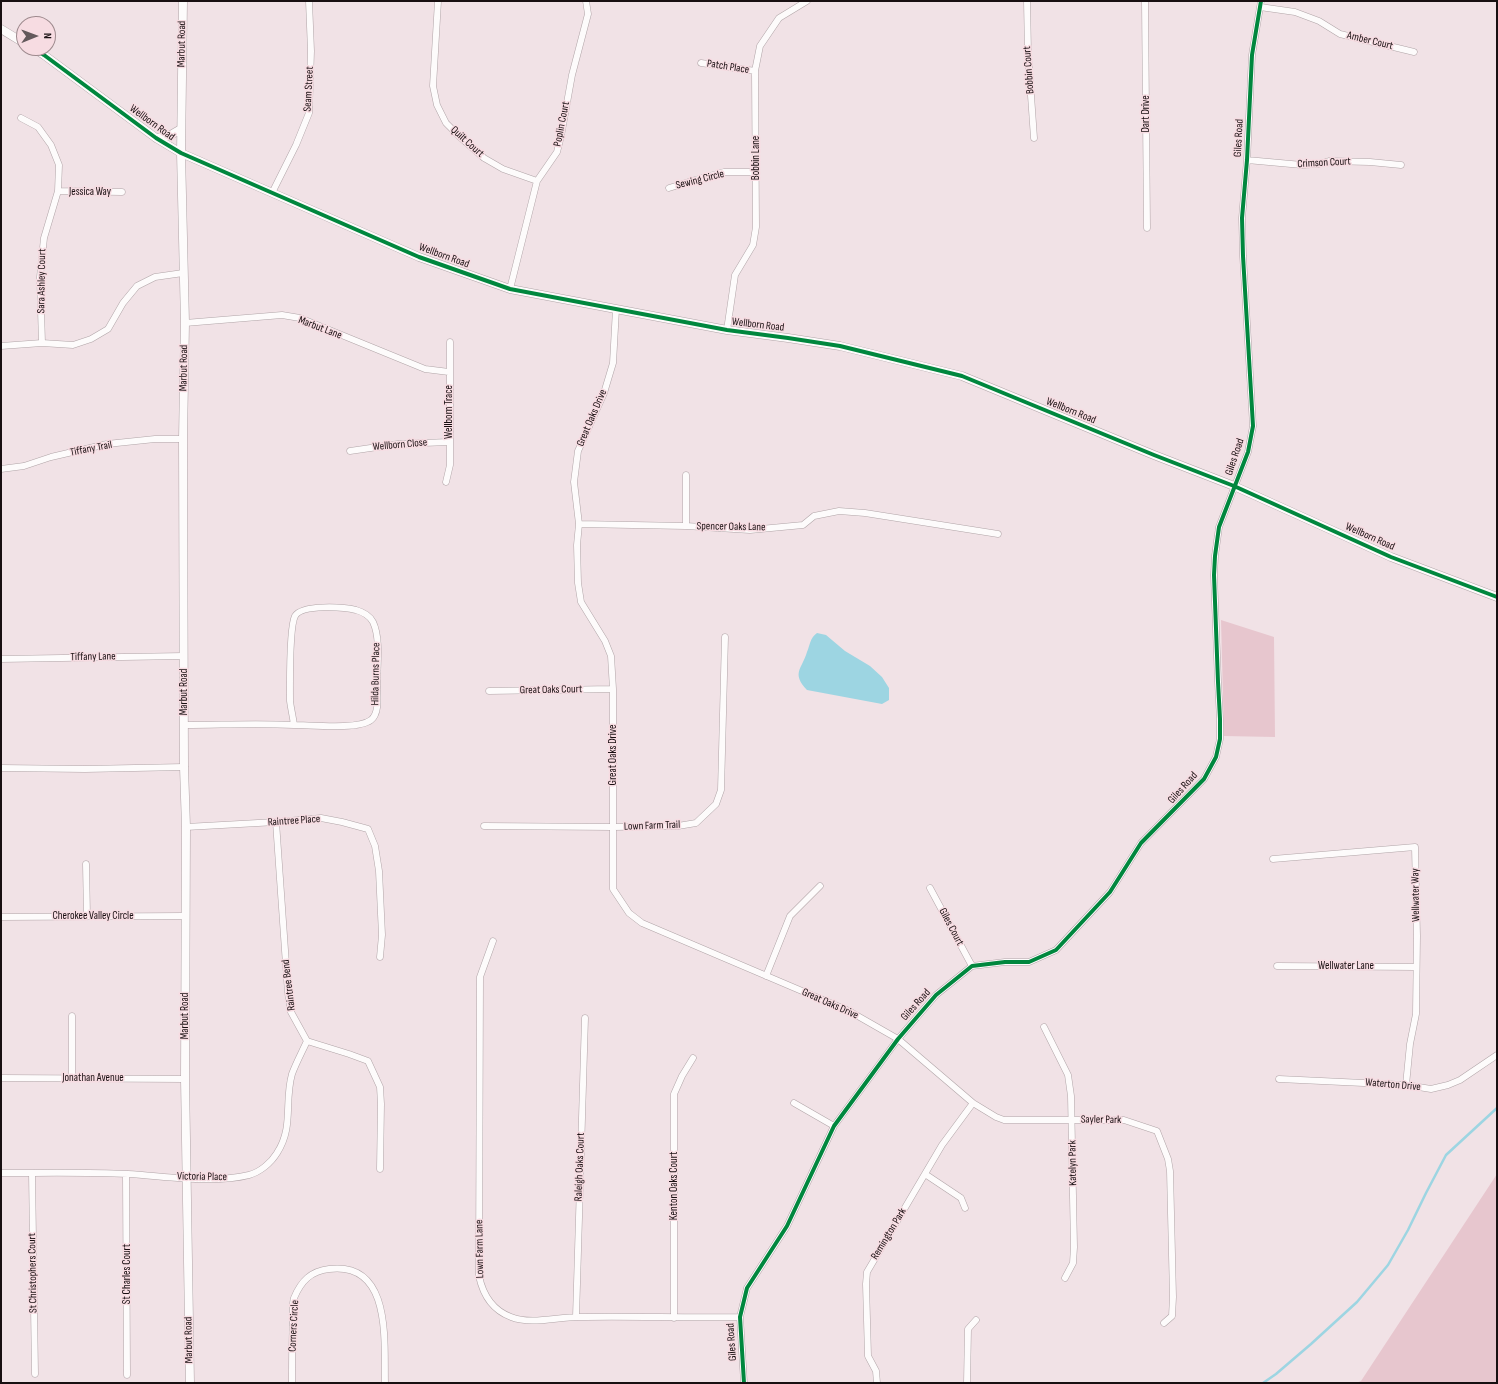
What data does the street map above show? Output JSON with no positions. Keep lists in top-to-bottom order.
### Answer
{
  "streets": {
    "street": [
      "Amber Court",
      "Marbut Road",
      "Patch Place",
      "Bobbin Court",
      "Seam Street",
      "Dart Drive",
      "Wellborn Road",
      "Poplin Court",
      "Giles Road",
      "Quilt Court",
      "Bobbin Lane",
      "Crimson Court",
      "Sewing Circle",
      "Jessica Way",
      "Sara Ashley Court",
      "Marbut Lane",
      "Wellborn Trace",
      "Great Oaks Drive",
      "Wellborn Close",
      "Tiffany Trail",
      "Spencer Oaks Lane",
      "Tiffany Lane",
      "Hilda Burns Place",
      "Great Oaks Court",
      "Raintree Place",
      "Lown Farm Trail",
      "Wellwater Way",
      "Cherokee Valley Circle",
      "Giles Court",
      "Wellwater Lane",
      "Raintree Bend",
      "Jonathan Avenue",
      "Waterton Drive",
      "Sayler Park",
      "Katelyn Park",
      "Raleigh Oaks Court",
      "Victoria Place",
      "Kenton Oaks Court",
      "Remington Park",
      "Lown Farm Lane",
      "St Christophers Court",
      "St Charles Court",
      "Corners Circle"
    ]
  },
  "crossings": [
    ["Amber Court", "Giles Road"],
    ["Marbut Road", "Wellborn Road"],
    ["Marbut Road", "Marbut Lane"],
    ["Marbut Road", "Tiffany Trail"],
    ["Marbut Road", "Tiffany Lane"],
    ["Marbut Road", "Hilda Burns Place"],
    ["Marbut Road", "Raintree Place"],
    ["Marbut Road", "Cherokee Valley Circle"],
    ["Marbut Road", "Jonathan Avenue"],
    ["Marbut Road", "Victoria Place"],
    ["Patch Place", "Bobbin Lane"],
    ["Seam Street", "Wellborn Road"],
    ["Wellborn Road", "Poplin Court"],
    ["Wellborn Road", "Giles Road"],
    ["Wellborn Road", "Bobbin Lane"],
    ["Wellborn Road", "Great Oaks Drive"],
    ["Poplin Court", "Quilt Court"],
    ["Giles Road", "Crimson Court"],
    ["Giles Road", "Great Oaks Drive"],
    ["Giles Road", "Giles Court"],
    ["Giles Road", "Sayler Park"],
    ["Giles Road", "Lown Farm Lane"],
    ["Bobbin Lane", "Sewing Circle"],
    ["Jessica Way", "Sara Ashley Court"],
    ["Marbut Lane", "Wellborn Trace"],
    ["Wellborn Trace", "Wellborn Close"],
    ["Great Oaks Drive", "Spencer Oaks Lane"],
    ["Great Oaks Drive", "Great Oaks Court"],
    ["Great Oaks Drive", "Lown Farm Trail"],
    ["Great Oaks Drive", "Sayler Park"],
    ["Raintree Place", "Raintree Bend"],
    ["Wellwater Way", "Wellwater Lane"],
    ["Wellwater Way", "Waterton Drive"],
    ["Raintree Bend", "Victoria Place"],
    ["Sayler Park", "Katelyn Park"],
    ["Sayler Park", "Remington Park"],
    ["Raleigh Oaks Court", "Lown Farm Lane"],
    ["Victoria Place", "St Christophers Court"],
    ["Victoria Place", "St Charles Court"],
    ["Kenton Oaks Court", "Lown Farm Lane"]
  ],
  "north": "right"
}
